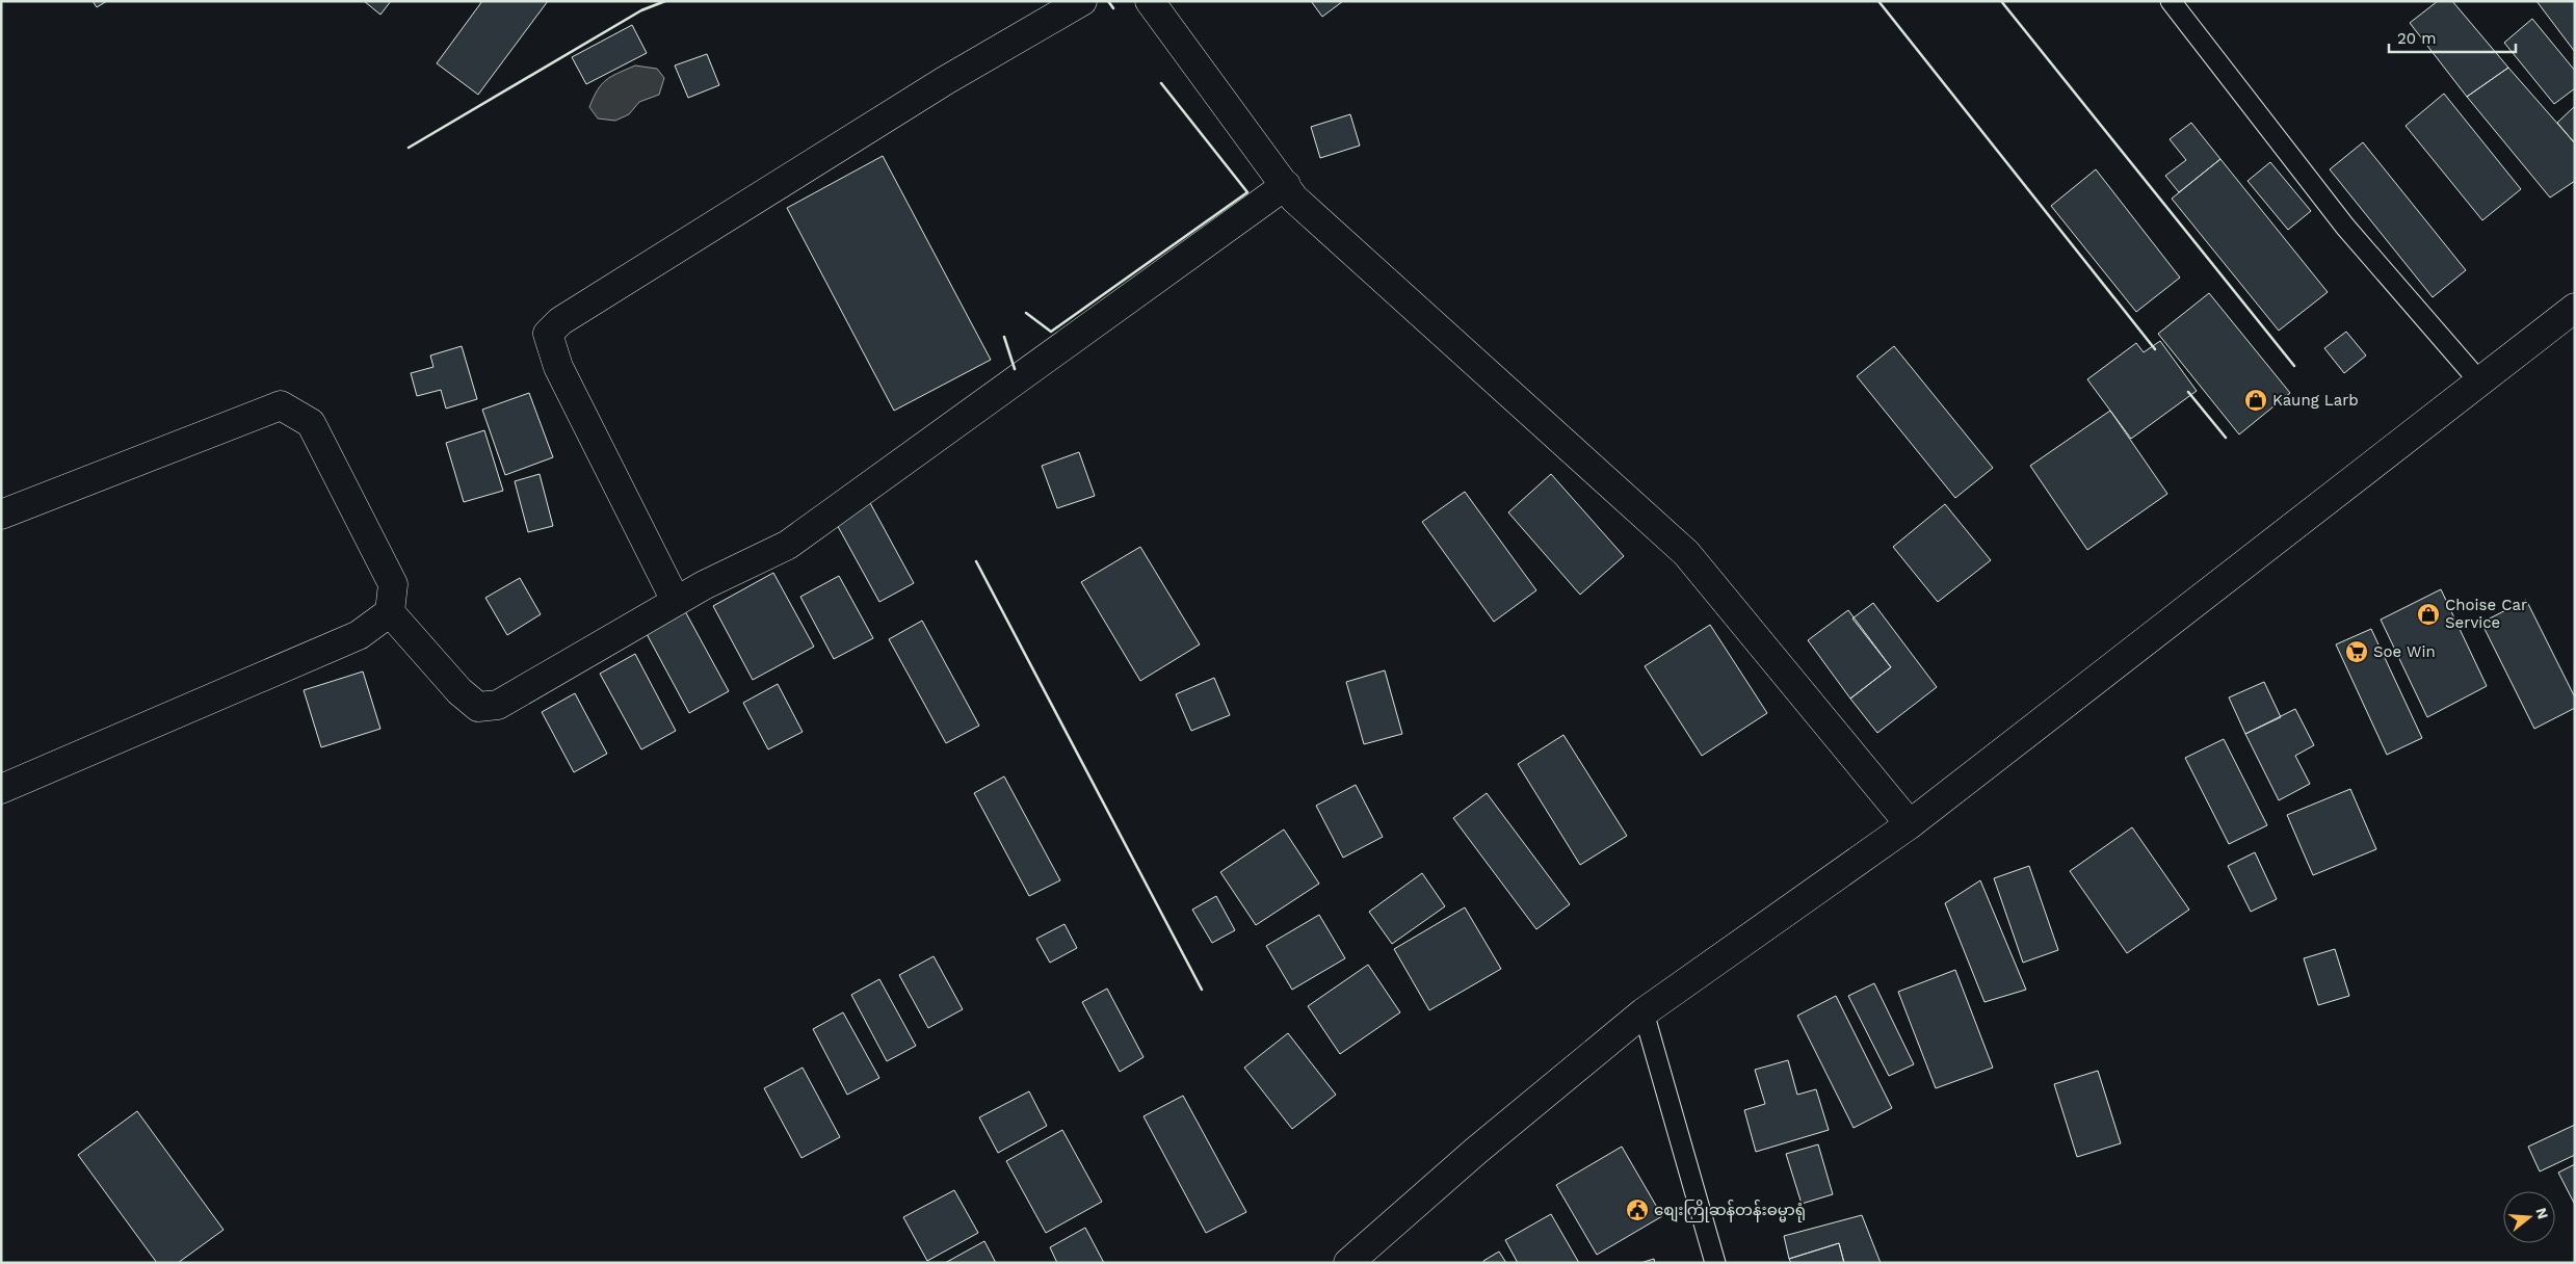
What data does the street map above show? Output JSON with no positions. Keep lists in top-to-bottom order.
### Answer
{
  "places": {
    "shop": ["Kaung Larb", "Choise Car Service"],
    "supermarket": ["Soe Win"],
    "public building": ["စျေးကြိုဆန်တန်းဓမ္မာရုံ"]
  },
  "scale_bar": "20 m",
  "north": "right"
}
